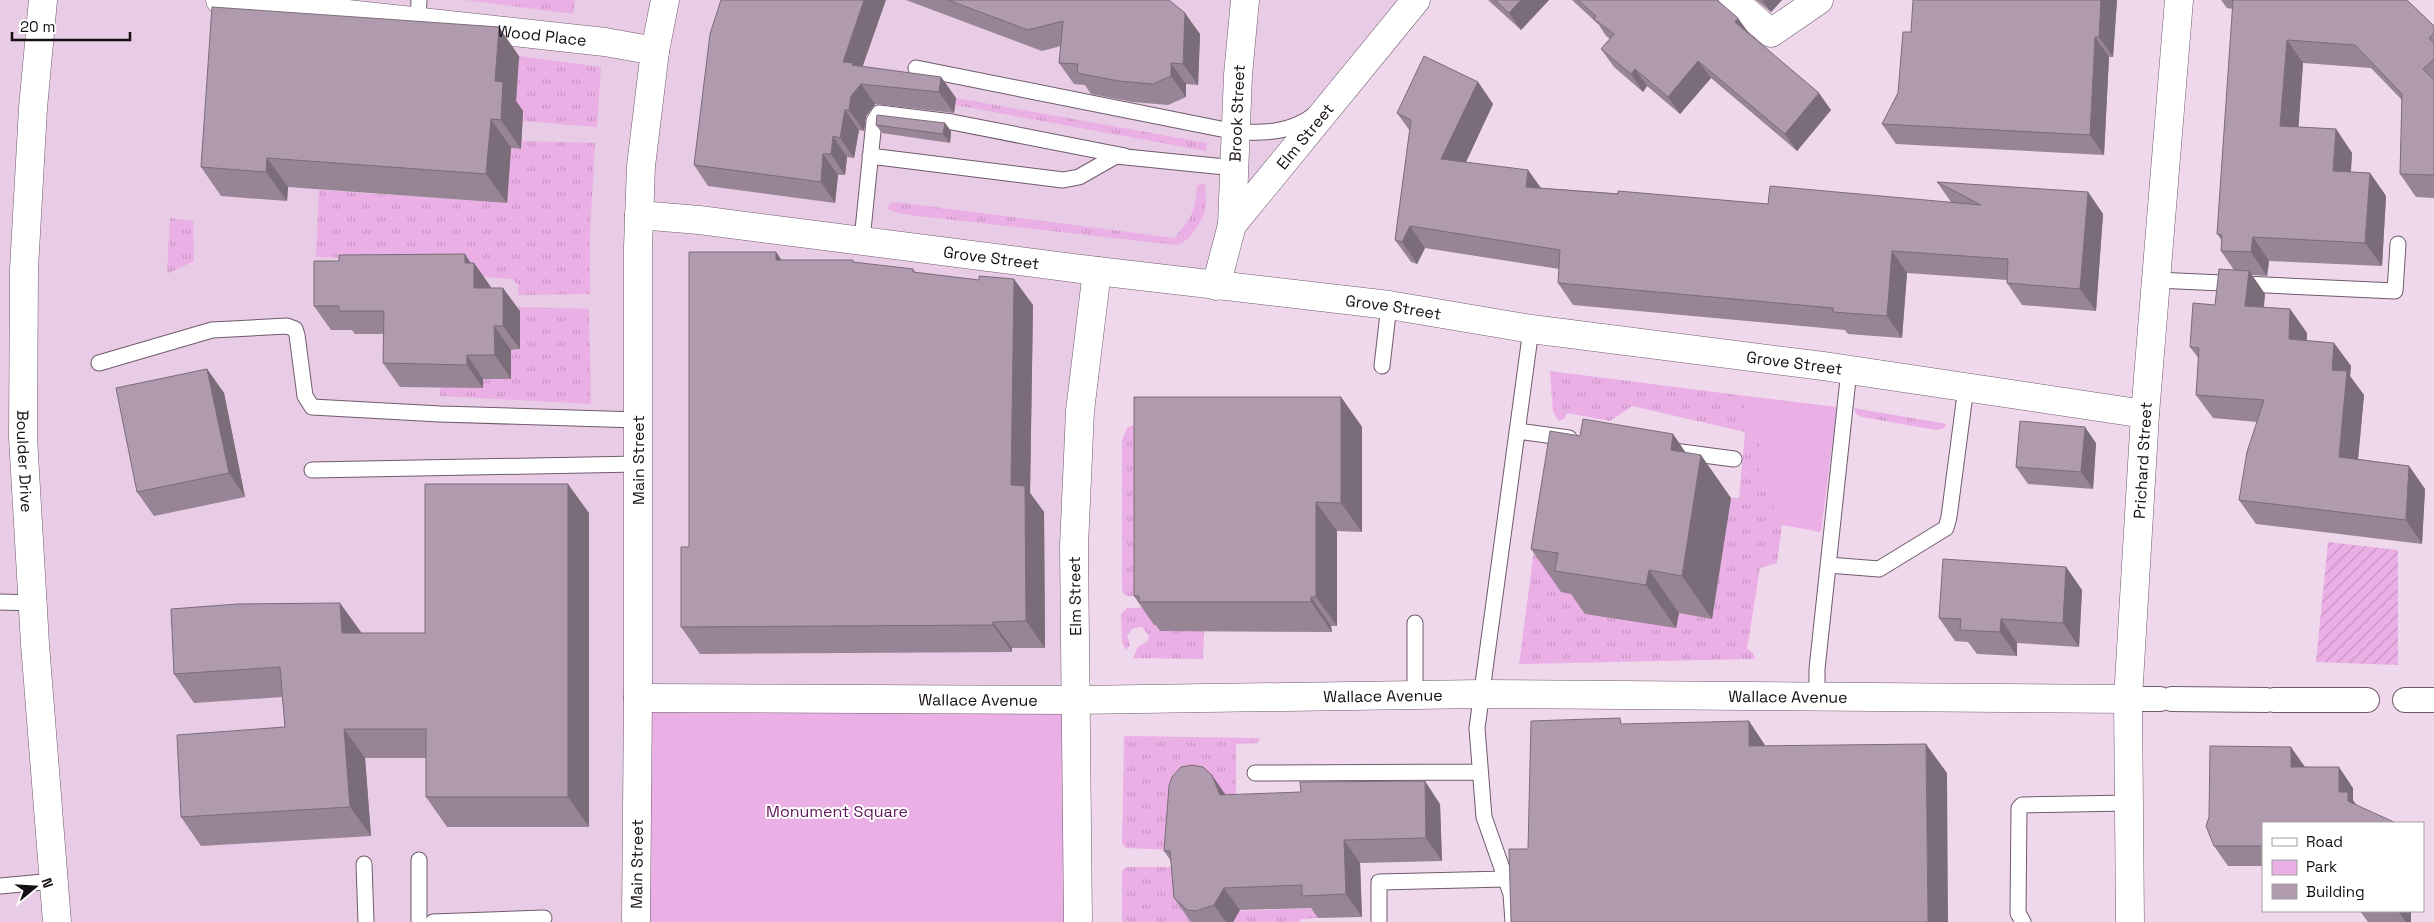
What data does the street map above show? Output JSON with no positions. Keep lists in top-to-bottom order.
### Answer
{
  "streets": {
    "main road": [
      "Wood Place",
      "Brook Street",
      "Elm Street",
      "Grove Street",
      "Main Street",
      "Boulder Drive",
      "Prichard Street",
      "Wallace Avenue"
    ]
  },
  "crossings": [
    ["Wood Place", "Main Street"],
    ["Brook Street", "Elm Street"],
    ["Elm Street", "Grove Street"],
    ["Elm Street", "Wallace Avenue"],
    ["Grove Street", "Main Street"],
    ["Grove Street", "Prichard Street"],
    ["Main Street", "Wallace Avenue"],
    ["Prichard Street", "Wallace Avenue"]
  ],
  "parks": ["Monument Square"],
  "legend": ["Road", "Park", "Building"],
  "scale_bar": "20 m",
  "north": "right"
}
